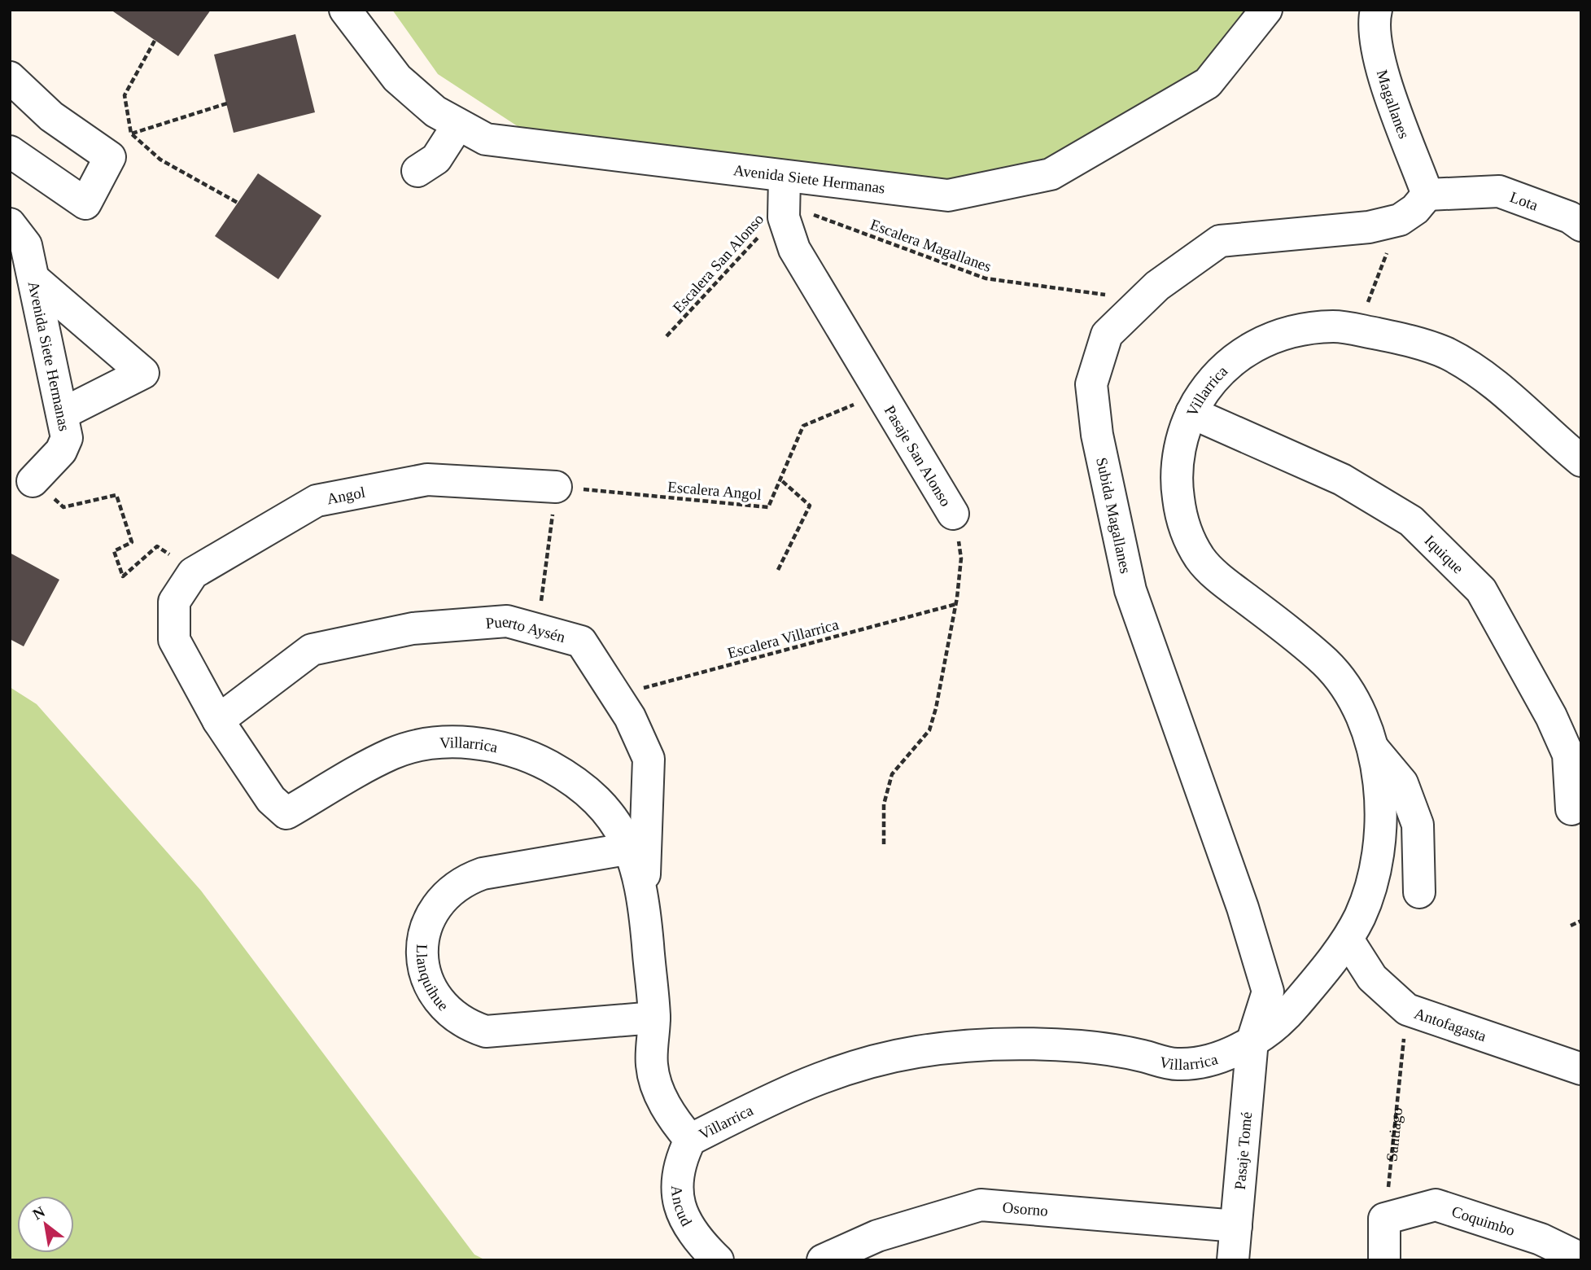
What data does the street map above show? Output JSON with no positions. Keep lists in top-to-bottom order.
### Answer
{
  "streets": {
    "street": [
      "Magallanes",
      "Avenida Siete Hermanas",
      "Lota",
      "Villarrica",
      "Pasaje San Alonso",
      "Angol",
      "Subida Magallanes",
      "Iquique",
      "Puerto Aysén",
      "Llanquihue",
      "Antofagasta",
      "Pasaje Tomé",
      "Ancud",
      "Osorno",
      "Coquimbo"
    ],
    "path": [
      "Escalera Magallanes",
      "Escalera San Alonso",
      "Escalera Angol",
      "Escalera Villarrica",
      "Santiago"
    ]
  },
  "crossings": [
    ["Magallanes", "Lota"],
    ["Magallanes", "Subida Magallanes"],
    ["Avenida Siete Hermanas", "Escalera Magallanes"],
    ["Avenida Siete Hermanas", "Escalera San Alonso"],
    ["Avenida Siete Hermanas", "Pasaje San Alonso"],
    ["Lota", "Subida Magallanes"],
    ["Escalera Magallanes", "Escalera San Alonso"],
    ["Escalera Magallanes", "Pasaje San Alonso"],
    ["Escalera Magallanes", "Subida Magallanes"],
    ["Escalera San Alonso", "Pasaje San Alonso"],
    ["Villarrica", "Angol"],
    ["Villarrica", "Subida Magallanes"],
    ["Villarrica", "Iquique"],
    ["Villarrica", "Puerto Aysén"],
    ["Villarrica", "Llanquihue"],
    ["Villarrica", "Antofagasta"],
    ["Villarrica", "Pasaje Tomé"],
    ["Villarrica", "Ancud"],
    ["Pasaje San Alonso", "Escalera Angol"],
    ["Pasaje San Alonso", "Escalera Villarrica"],
    ["Escalera Angol", "Angol"],
    ["Subida Magallanes", "Pasaje Tomé"],
    ["Puerto Aysén", "Escalera Villarrica"],
    ["Antofagasta", "Santiago"],
    ["Santiago", "Coquimbo"],
    ["Pasaje Tomé", "Osorno"]
  ],
  "north": "top left"
}
